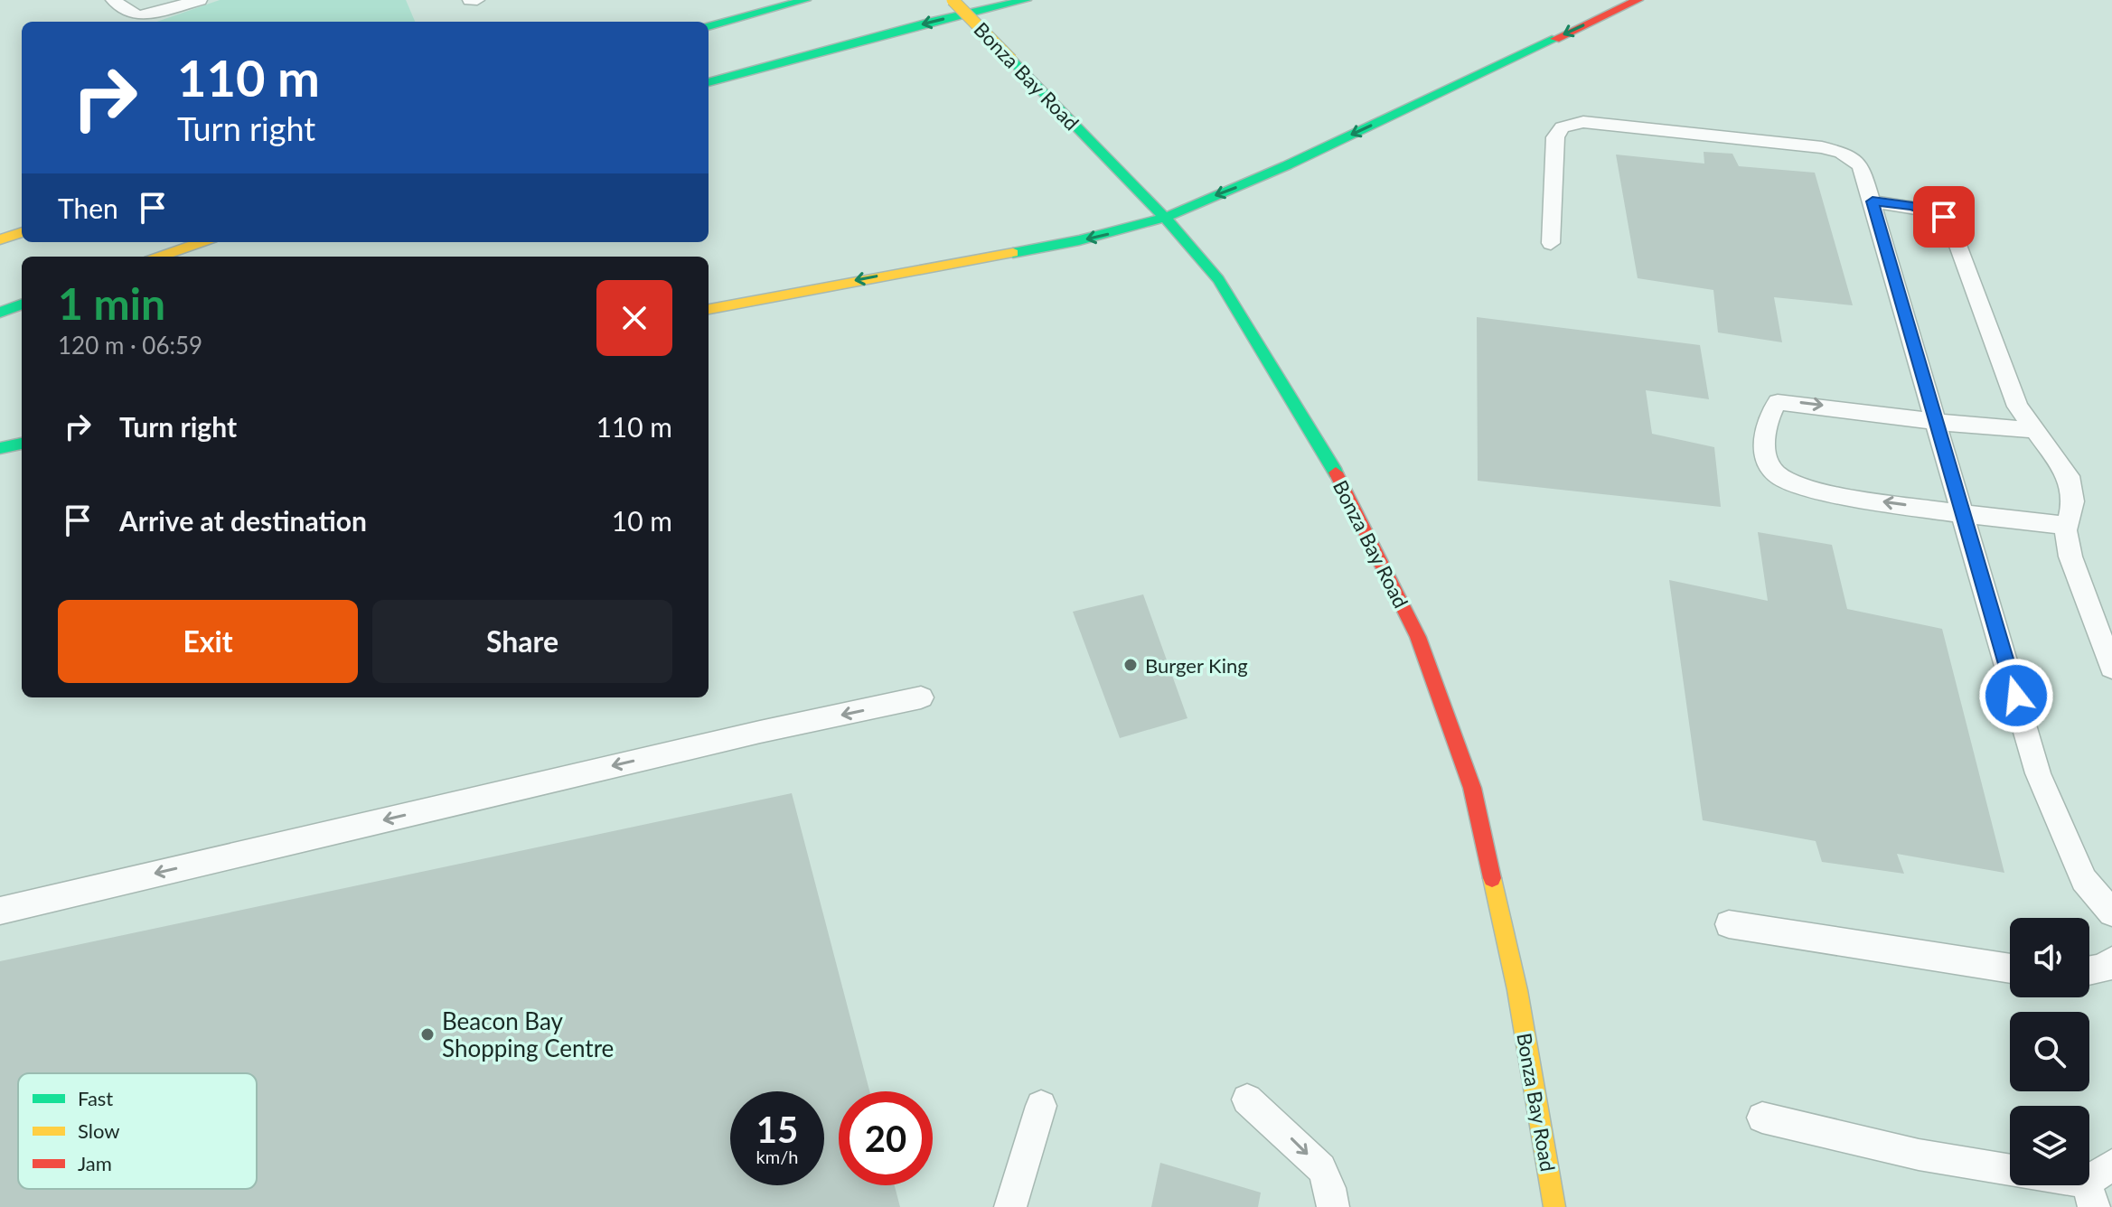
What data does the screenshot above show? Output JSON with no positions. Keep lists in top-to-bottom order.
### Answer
{
  "streets": {
    "main road": ["Bonza Bay Road"]
  },
  "places": ["Burger King", "Beacon Bay Shopping Centre"],
  "legend": ["Fast", "Slow", "Jam"],
  "page": {
    "turn": ["110 m", "Turn right"],
    "then": "Then",
    "heading": ["1 min", "120 m · 06:59"],
    "list": [
      {
        "name": "Turn right",
        "value": "110 m"
      },
      {
        "name": "Arrive at destination",
        "value": "10 m"
      }
    ],
    "buttons": ["Exit", "Share"],
    "speed": "15 km/h",
    "limit": "20"
  }
}
